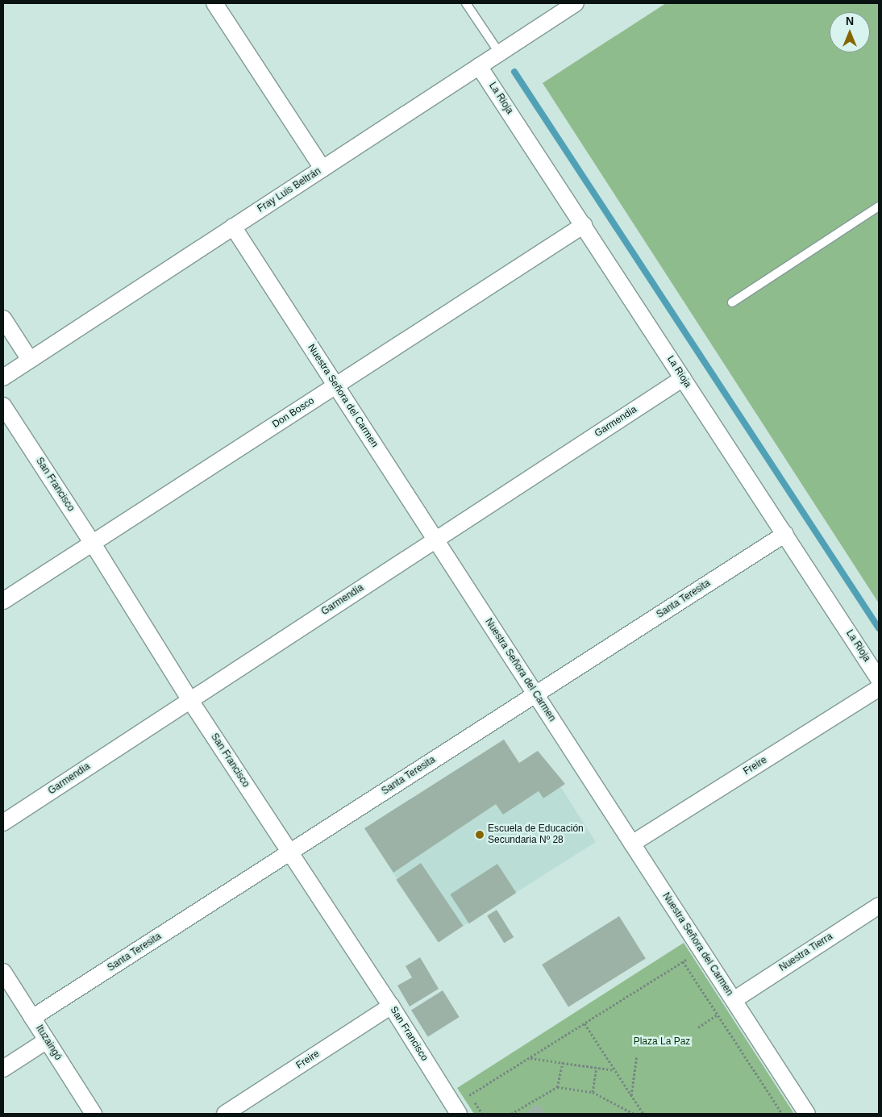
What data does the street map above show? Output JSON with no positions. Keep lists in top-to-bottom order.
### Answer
{
  "streets": {
    "street": [
      "La Rioja",
      "Fray Luis Beltrán",
      "Nuestra Señora del Carmen",
      "Don Bosco",
      "Garmendia",
      "San Francisco",
      "Santa Teresita",
      "Freire",
      "Nuestra Tierra",
      "Ituzaingó"
    ]
  },
  "crossings": [
    ["La Rioja", "Fray Luis Beltrán"],
    ["La Rioja", "Don Bosco"],
    ["La Rioja", "Garmendia"],
    ["La Rioja", "Santa Teresita"],
    ["Fray Luis Beltrán", "Nuestra Señora del Carmen"],
    ["Nuestra Señora del Carmen", "Don Bosco"],
    ["Nuestra Señora del Carmen", "Garmendia"],
    ["Nuestra Señora del Carmen", "Santa Teresita"],
    ["Nuestra Señora del Carmen", "Freire"],
    ["Nuestra Señora del Carmen", "Nuestra Tierra"],
    ["Don Bosco", "San Francisco"],
    ["Garmendia", "San Francisco"],
    ["San Francisco", "Santa Teresita"],
    ["San Francisco", "Freire"],
    ["Santa Teresita", "Ituzaingó"]
  ],
  "parks": ["Plaza La Paz"],
  "places": ["Escuela de Educación Secundaria Nº 28"],
  "north": "top"
}
